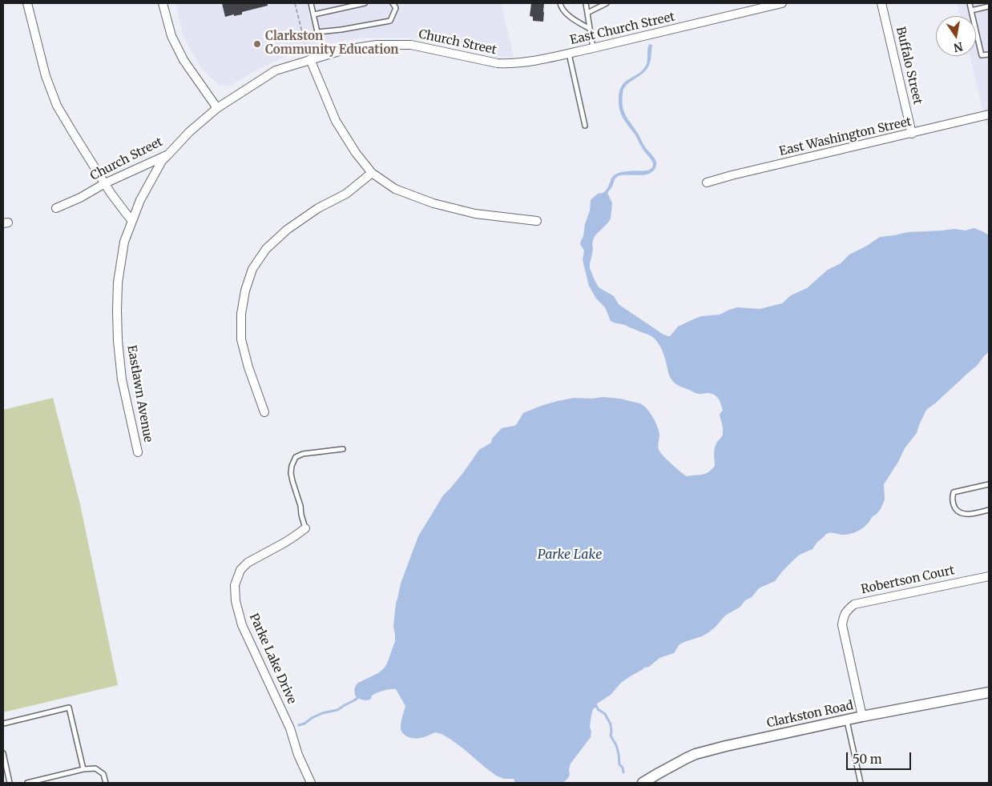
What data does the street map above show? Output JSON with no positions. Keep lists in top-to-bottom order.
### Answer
{
  "streets": {
    "street": [
      "East Church Street",
      "Church Street",
      "Buffalo Street",
      "East Washington Street",
      "Eastlawn Avenue",
      "Robertson Court",
      "Parke Lake Drive",
      "Clarkston Road"
    ]
  },
  "crossings": [
    ["East Church Street", "Church Street"],
    ["Church Street", "Eastlawn Avenue"],
    ["Buffalo Street", "East Washington Street"],
    ["Robertson Court", "Clarkston Road"]
  ],
  "water": ["Parke Lake"],
  "places": ["Clarkston Community Education"],
  "scale_bar": "50 m",
  "north": "bottom"
}
